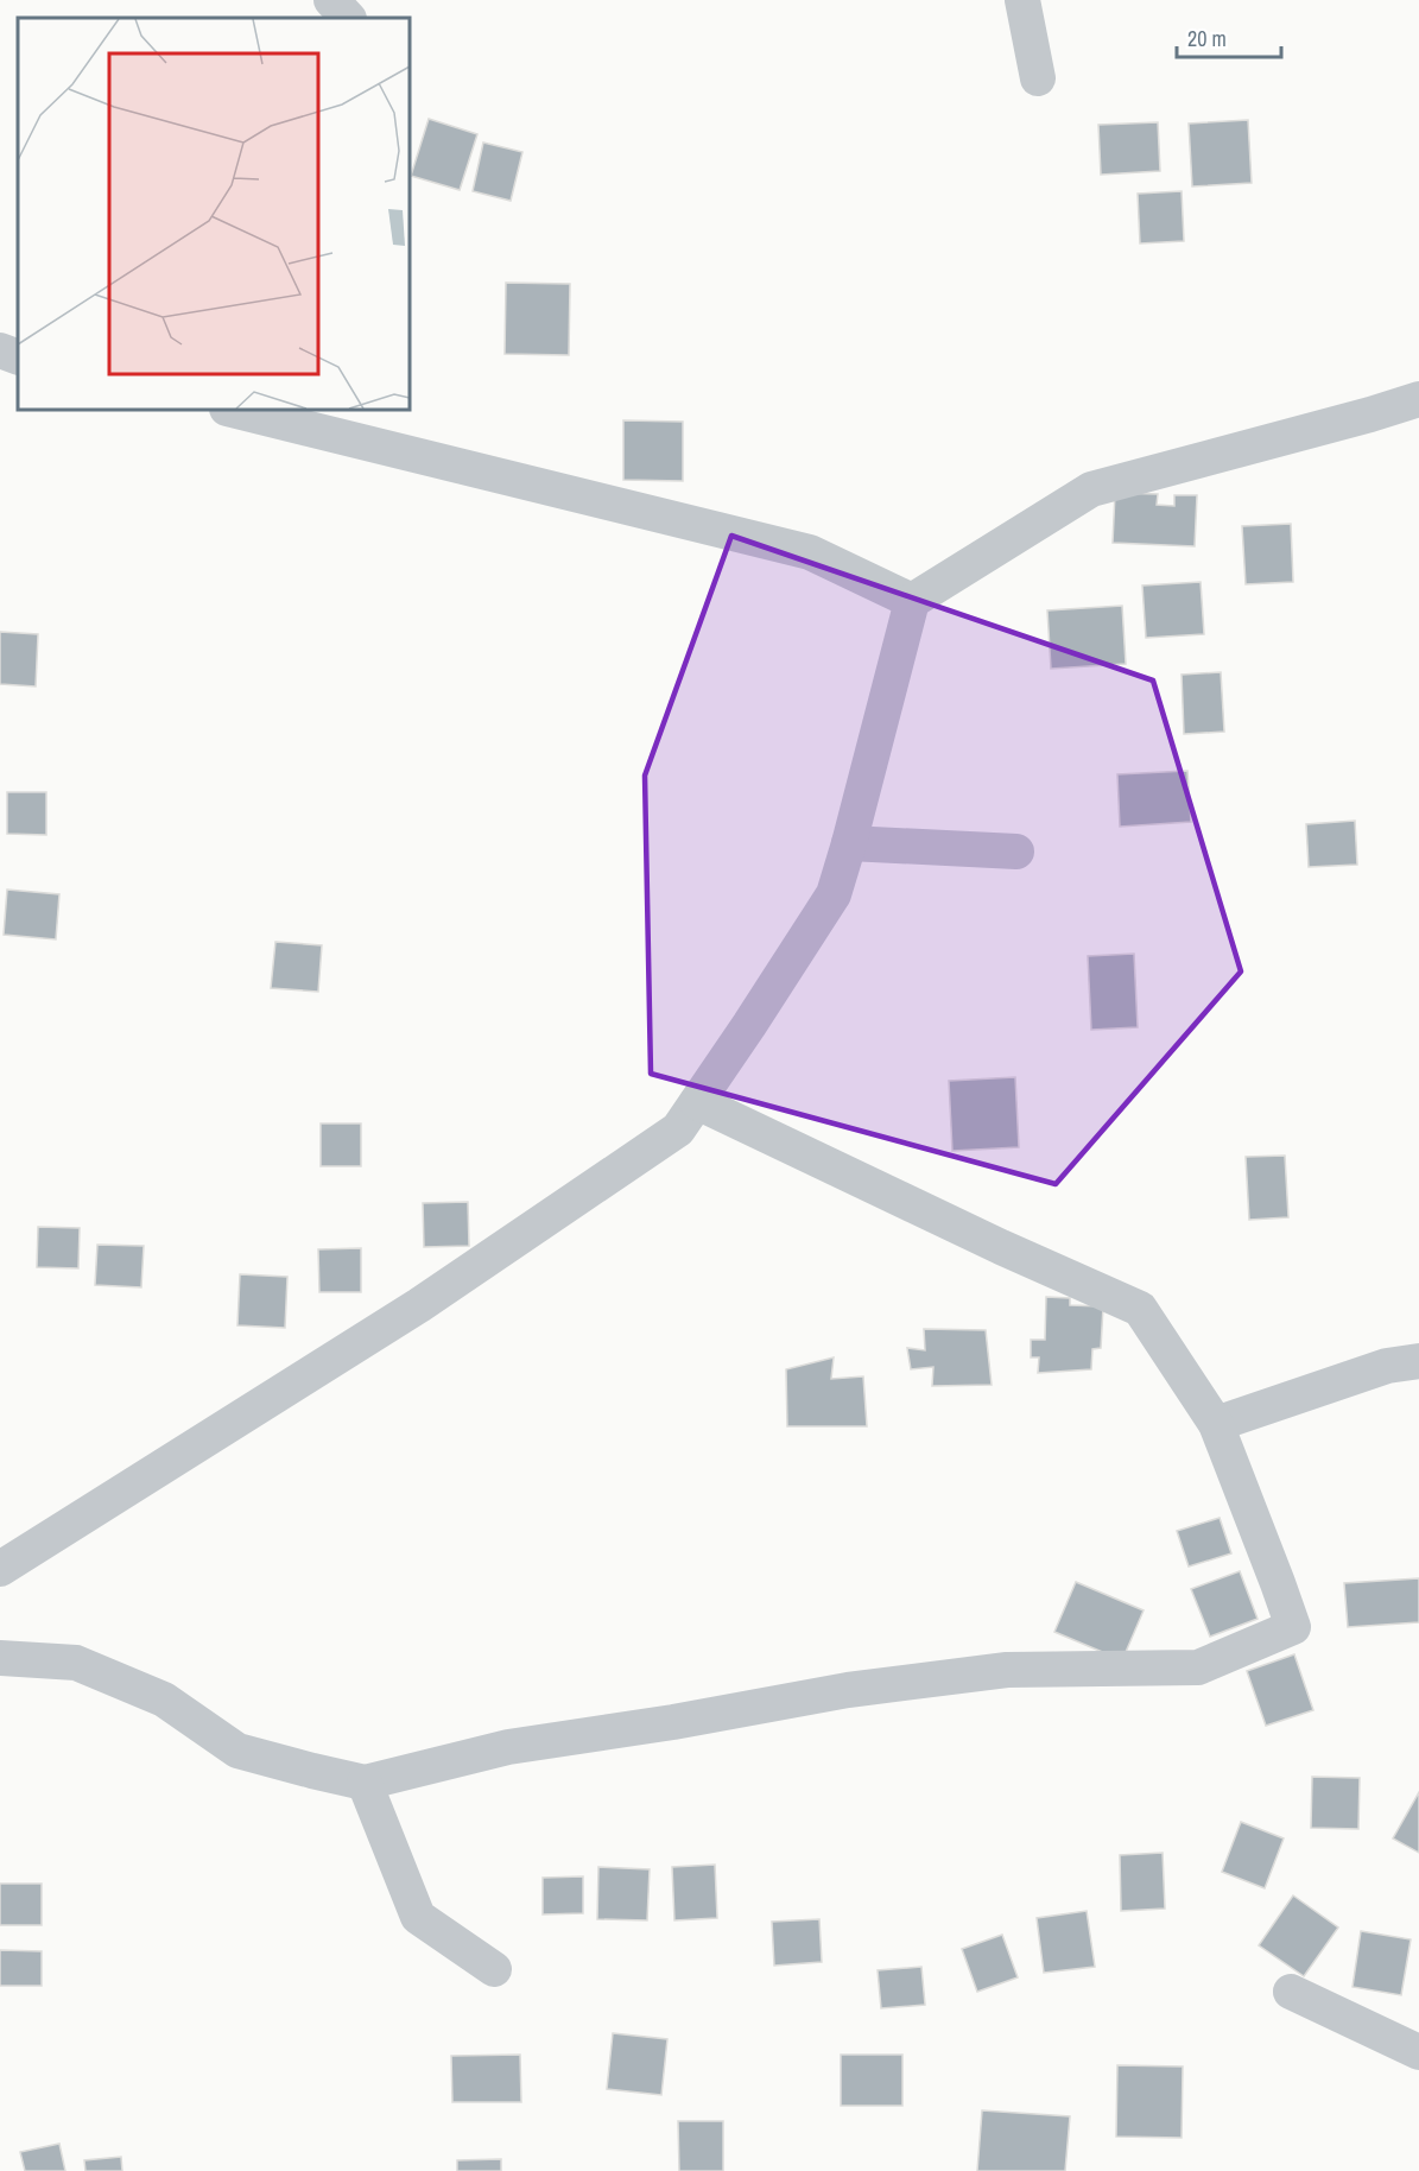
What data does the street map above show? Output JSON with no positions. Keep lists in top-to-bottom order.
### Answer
{
  "scale_bar": "20 m"
}
